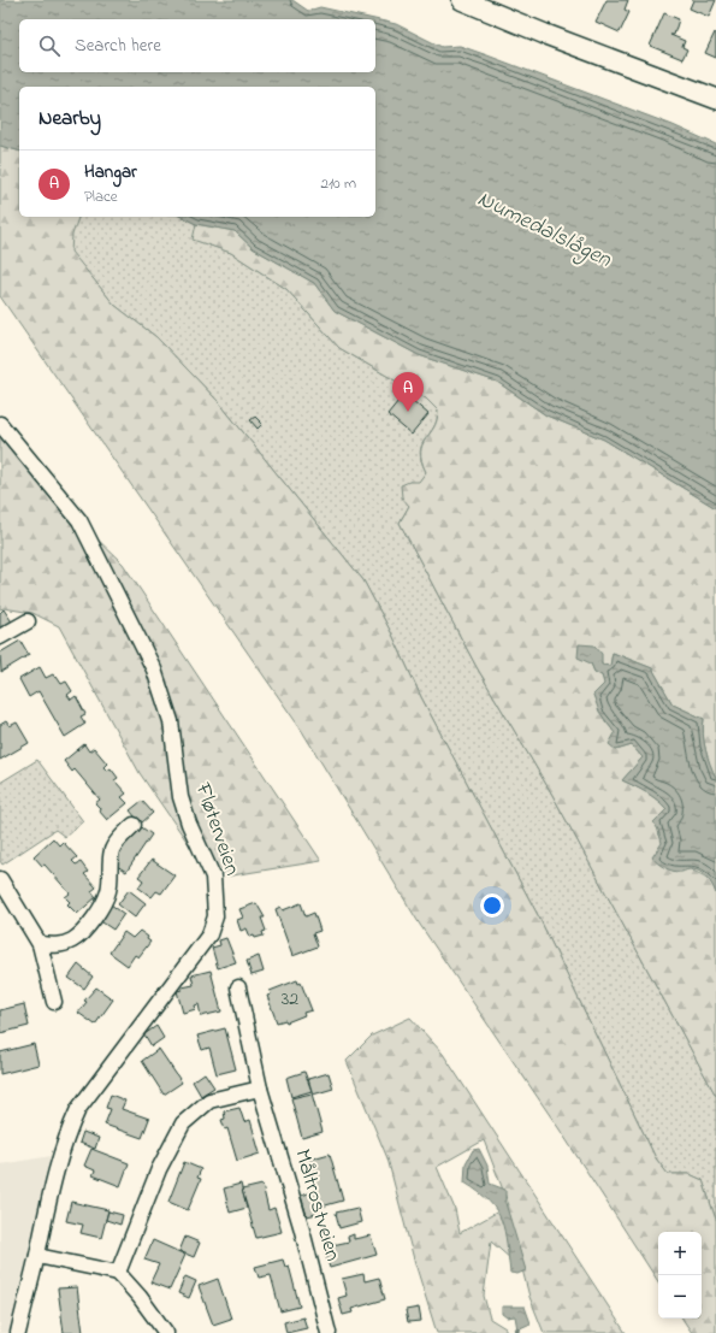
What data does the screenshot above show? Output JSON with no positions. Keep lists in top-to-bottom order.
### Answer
{
  "streets": {
    "street": ["Fløterveien", "Måltrostveien"]
  },
  "water": ["Numedalslågen"],
  "house_numbers": ["32"],
  "page": {
    "search": "Search here",
    "heading": "Nearby",
    "list": [
      {
        "mark": "A",
        "name": "Hangar",
        "note": "Place",
        "value": "210 m"
      }
    ],
    "pins": "A",
    "map_buttons": ["+", "−"]
  }
}
